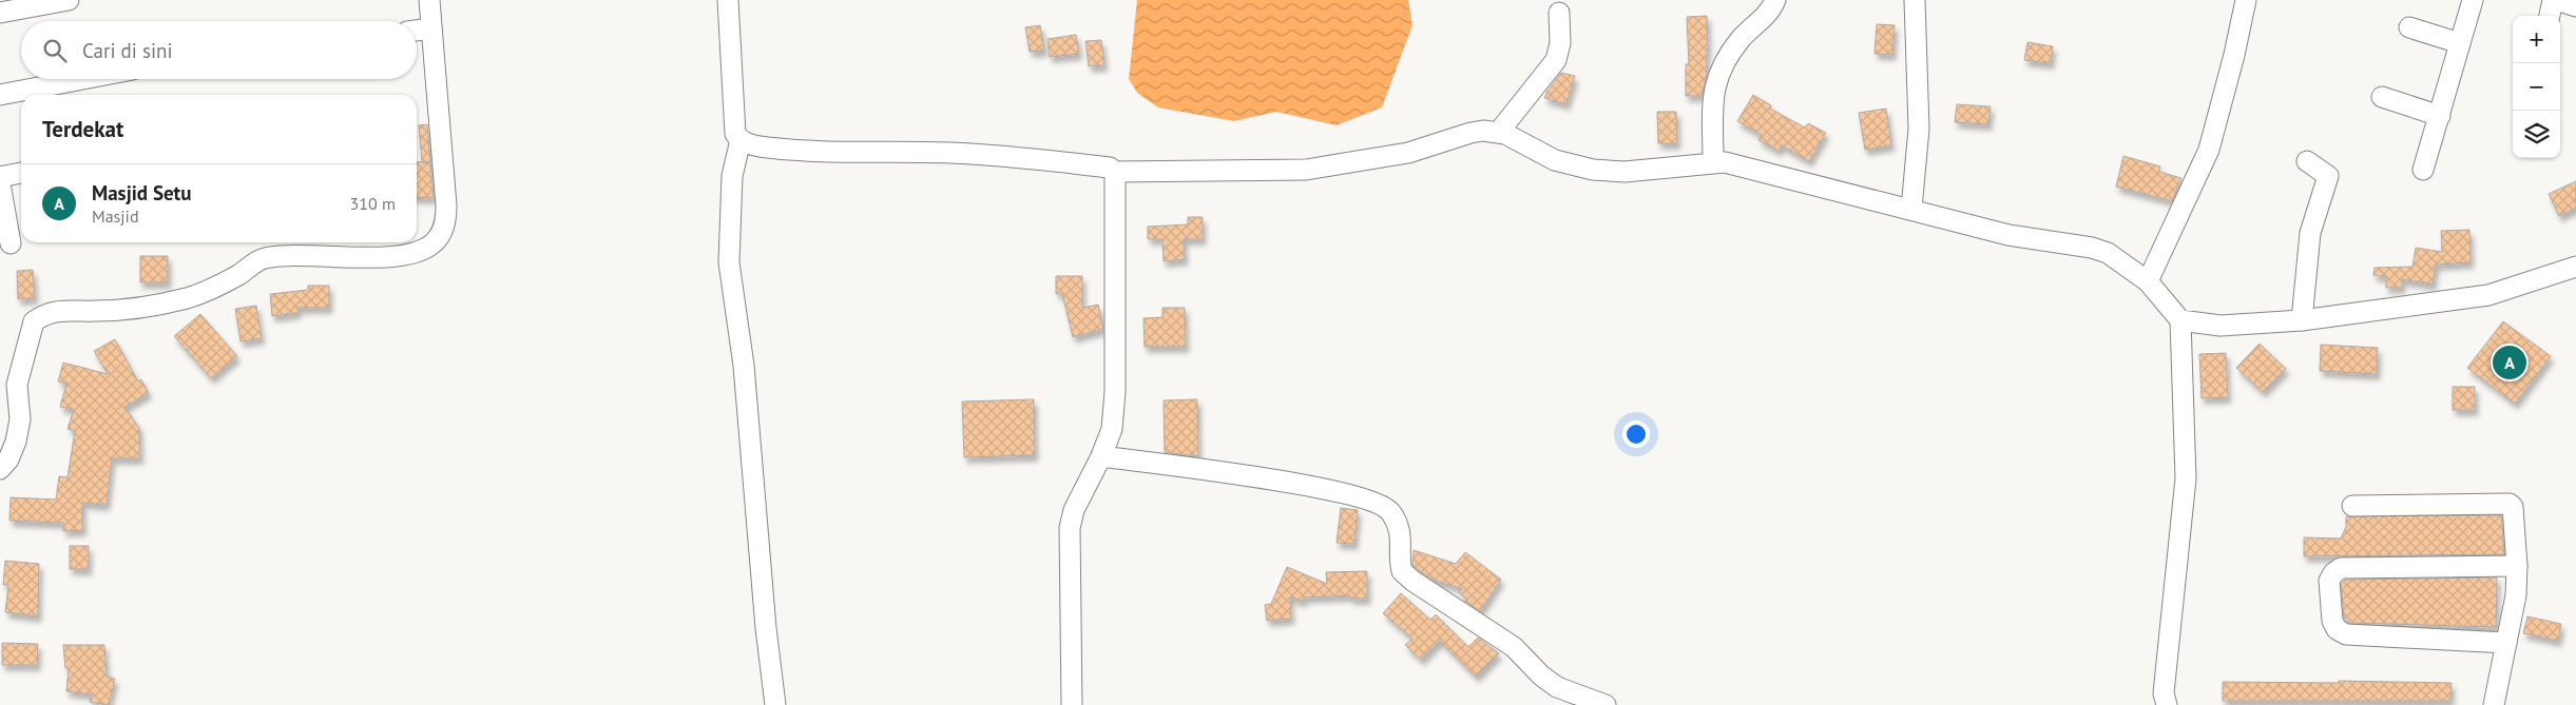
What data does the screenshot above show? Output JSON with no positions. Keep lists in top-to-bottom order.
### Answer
{
  "page": {
    "map_buttons": ["+", "−"],
    "search": "Cari di sini",
    "heading": "Terdekat",
    "list": [
      {
        "mark": "A",
        "name": "Masjid Setu",
        "note": "Masjid",
        "value": "310 m"
      }
    ],
    "pins": "A"
  }
}
